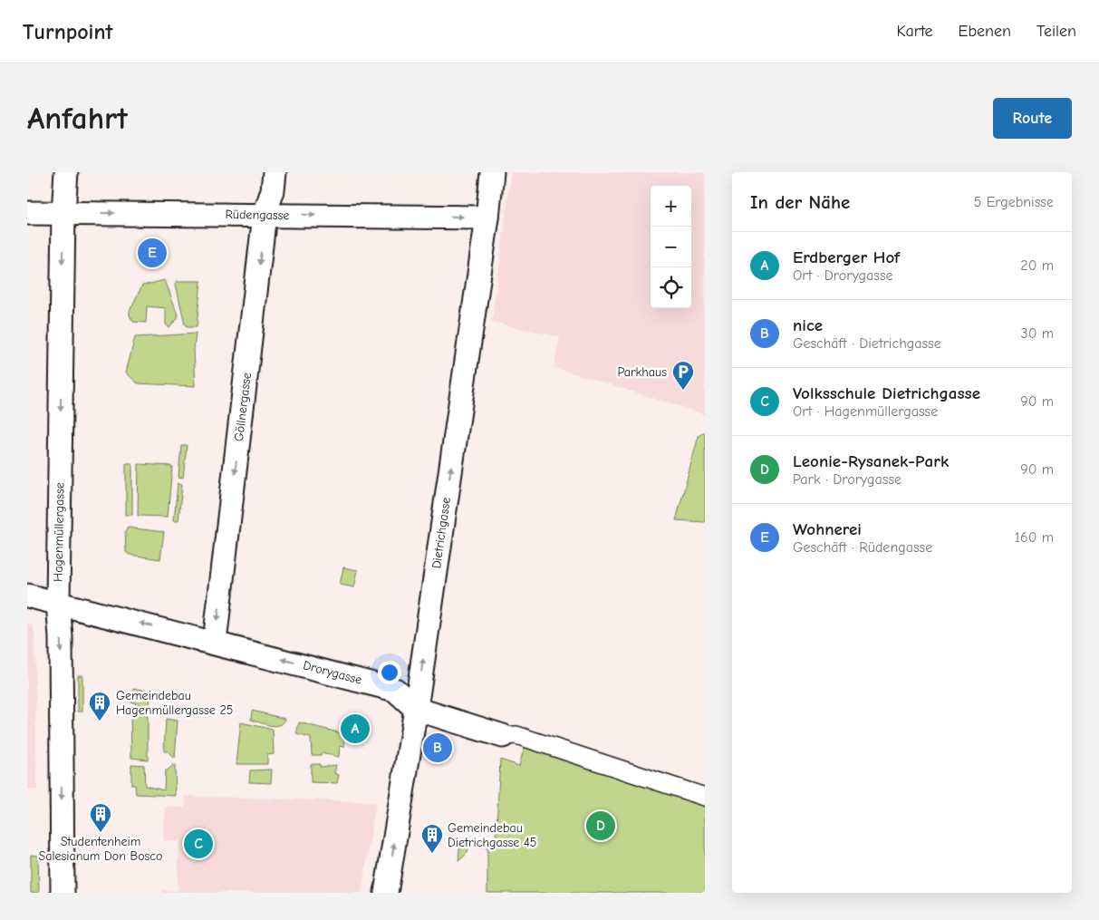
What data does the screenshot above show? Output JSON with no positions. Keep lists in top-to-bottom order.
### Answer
{
  "streets": {
    "street": [
      "Rüdengasse",
      "Göllnergasse",
      "Hagenmüllergasse",
      "Dietrichgasse",
      "Drorygasse"
    ]
  },
  "crossings": [
    ["Rüdengasse", "Göllnergasse"],
    ["Rüdengasse", "Hagenmüllergasse"],
    ["Rüdengasse", "Dietrichgasse"],
    ["Göllnergasse", "Drorygasse"],
    ["Hagenmüllergasse", "Drorygasse"],
    ["Dietrichgasse", "Drorygasse"]
  ],
  "one_way": [
    "Rüdengasse",
    "Göllnergasse",
    "Hagenmüllergasse",
    "Dietrichgasse",
    "Drorygasse"
  ],
  "places": {
    "parking": ["Parkhaus"],
    "building": ["Gemeindebau Hagenmüllergasse 25", "Studentenheim Salesianum Don Bosco", "Gemeindebau Dietrichgasse 45"]
  },
  "page": {
    "header": "Turnpoint",
    "nav": ["Karte", "Ebenen", "Teilen"],
    "buttons": "Route",
    "title": "Anfahrt",
    "heading": ["In der Nähe", "5 Ergebnisse"],
    "map_buttons": ["+", "−"],
    "list": [
      {
        "mark": "A",
        "name": "Erdberger Hof",
        "note": "Ort · Drorygasse",
        "value": "20 m"
      },
      {
        "mark": "B",
        "name": "nice",
        "note": "Geschäft · Dietrichgasse",
        "value": "30 m"
      },
      {
        "mark": "C",
        "name": "Volksschule Dietrichgasse",
        "note": "Ort · Hagenmüllergasse",
        "value": "90 m"
      },
      {
        "mark": "D",
        "name": "Leonie-Rysanek-Park",
        "note": "Park · Drorygasse",
        "value": "90 m"
      },
      {
        "mark": "E",
        "name": "Wohnerei",
        "note": "Geschäft · Rüdengasse",
        "value": "160 m"
      }
    ],
    "pins": [
      "E",
      "A",
      "B",
      "D",
      "C"
    ]
  }
}
